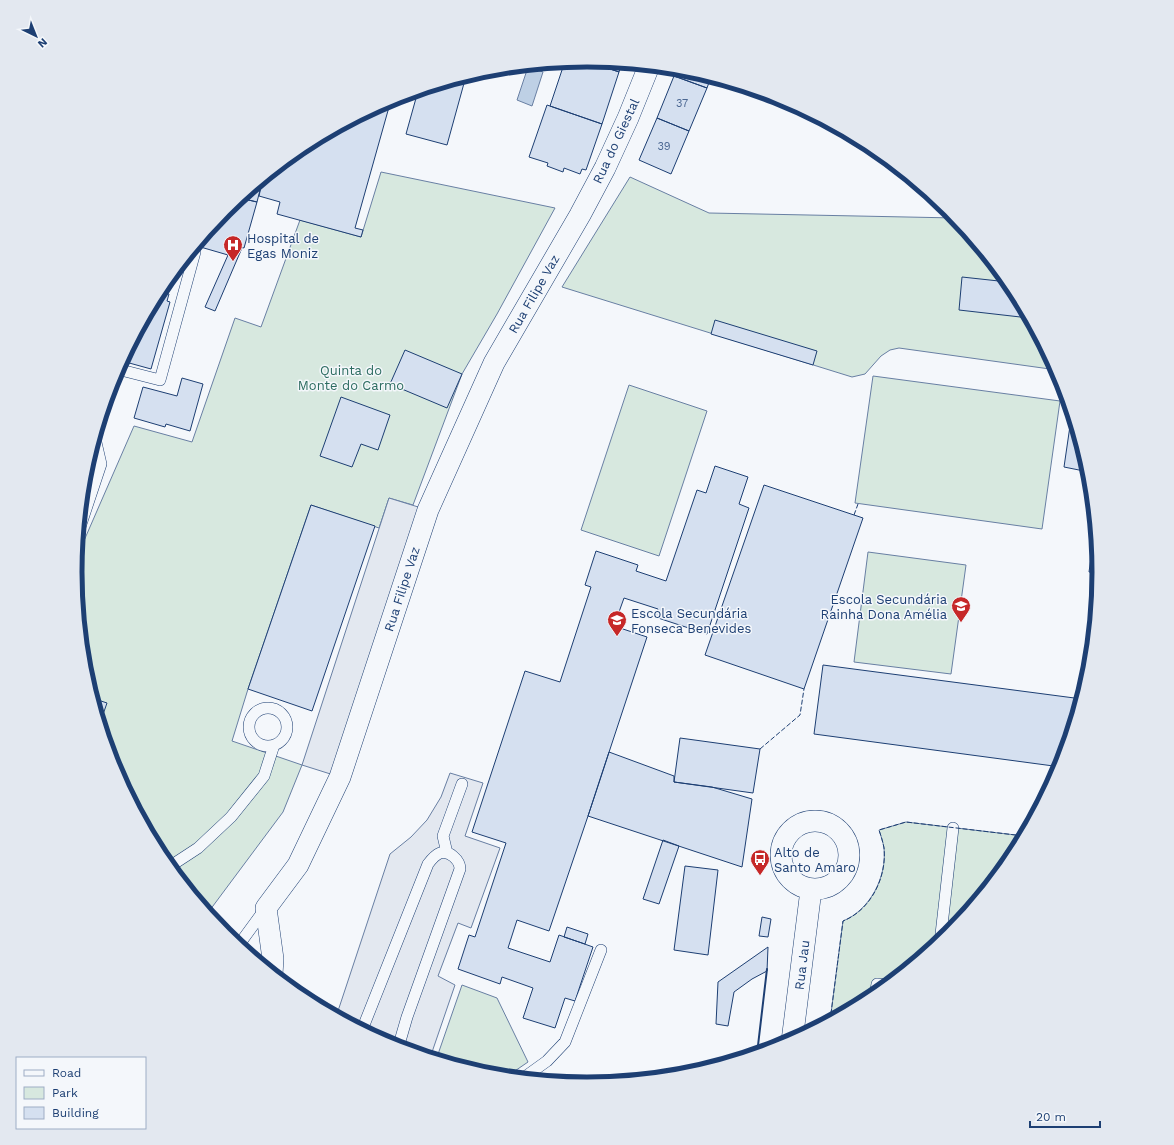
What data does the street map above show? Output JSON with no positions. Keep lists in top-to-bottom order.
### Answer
{
  "streets": {
    "street": ["Rua do Giestal", "Rua Filipe Vaz", "Rua Jau"]
  },
  "crossings": [
    ["Rua do Giestal", "Rua Filipe Vaz"]
  ],
  "parks": ["Quinta do Monte do Carmo"],
  "places": {
    "hospital": ["Hospital de Egas Moniz"],
    "school or university": ["Escola Secundária Rainha Dona Amélia", "Escola Secundária Fonseca Benevides"],
    "bus stop": ["Alto de Santo Amaro"]
  },
  "house_numbers": ["37", "39"],
  "legend": ["Road", "Park", "Building"],
  "scale_bar": "20 m",
  "north": "bottom right"
}
